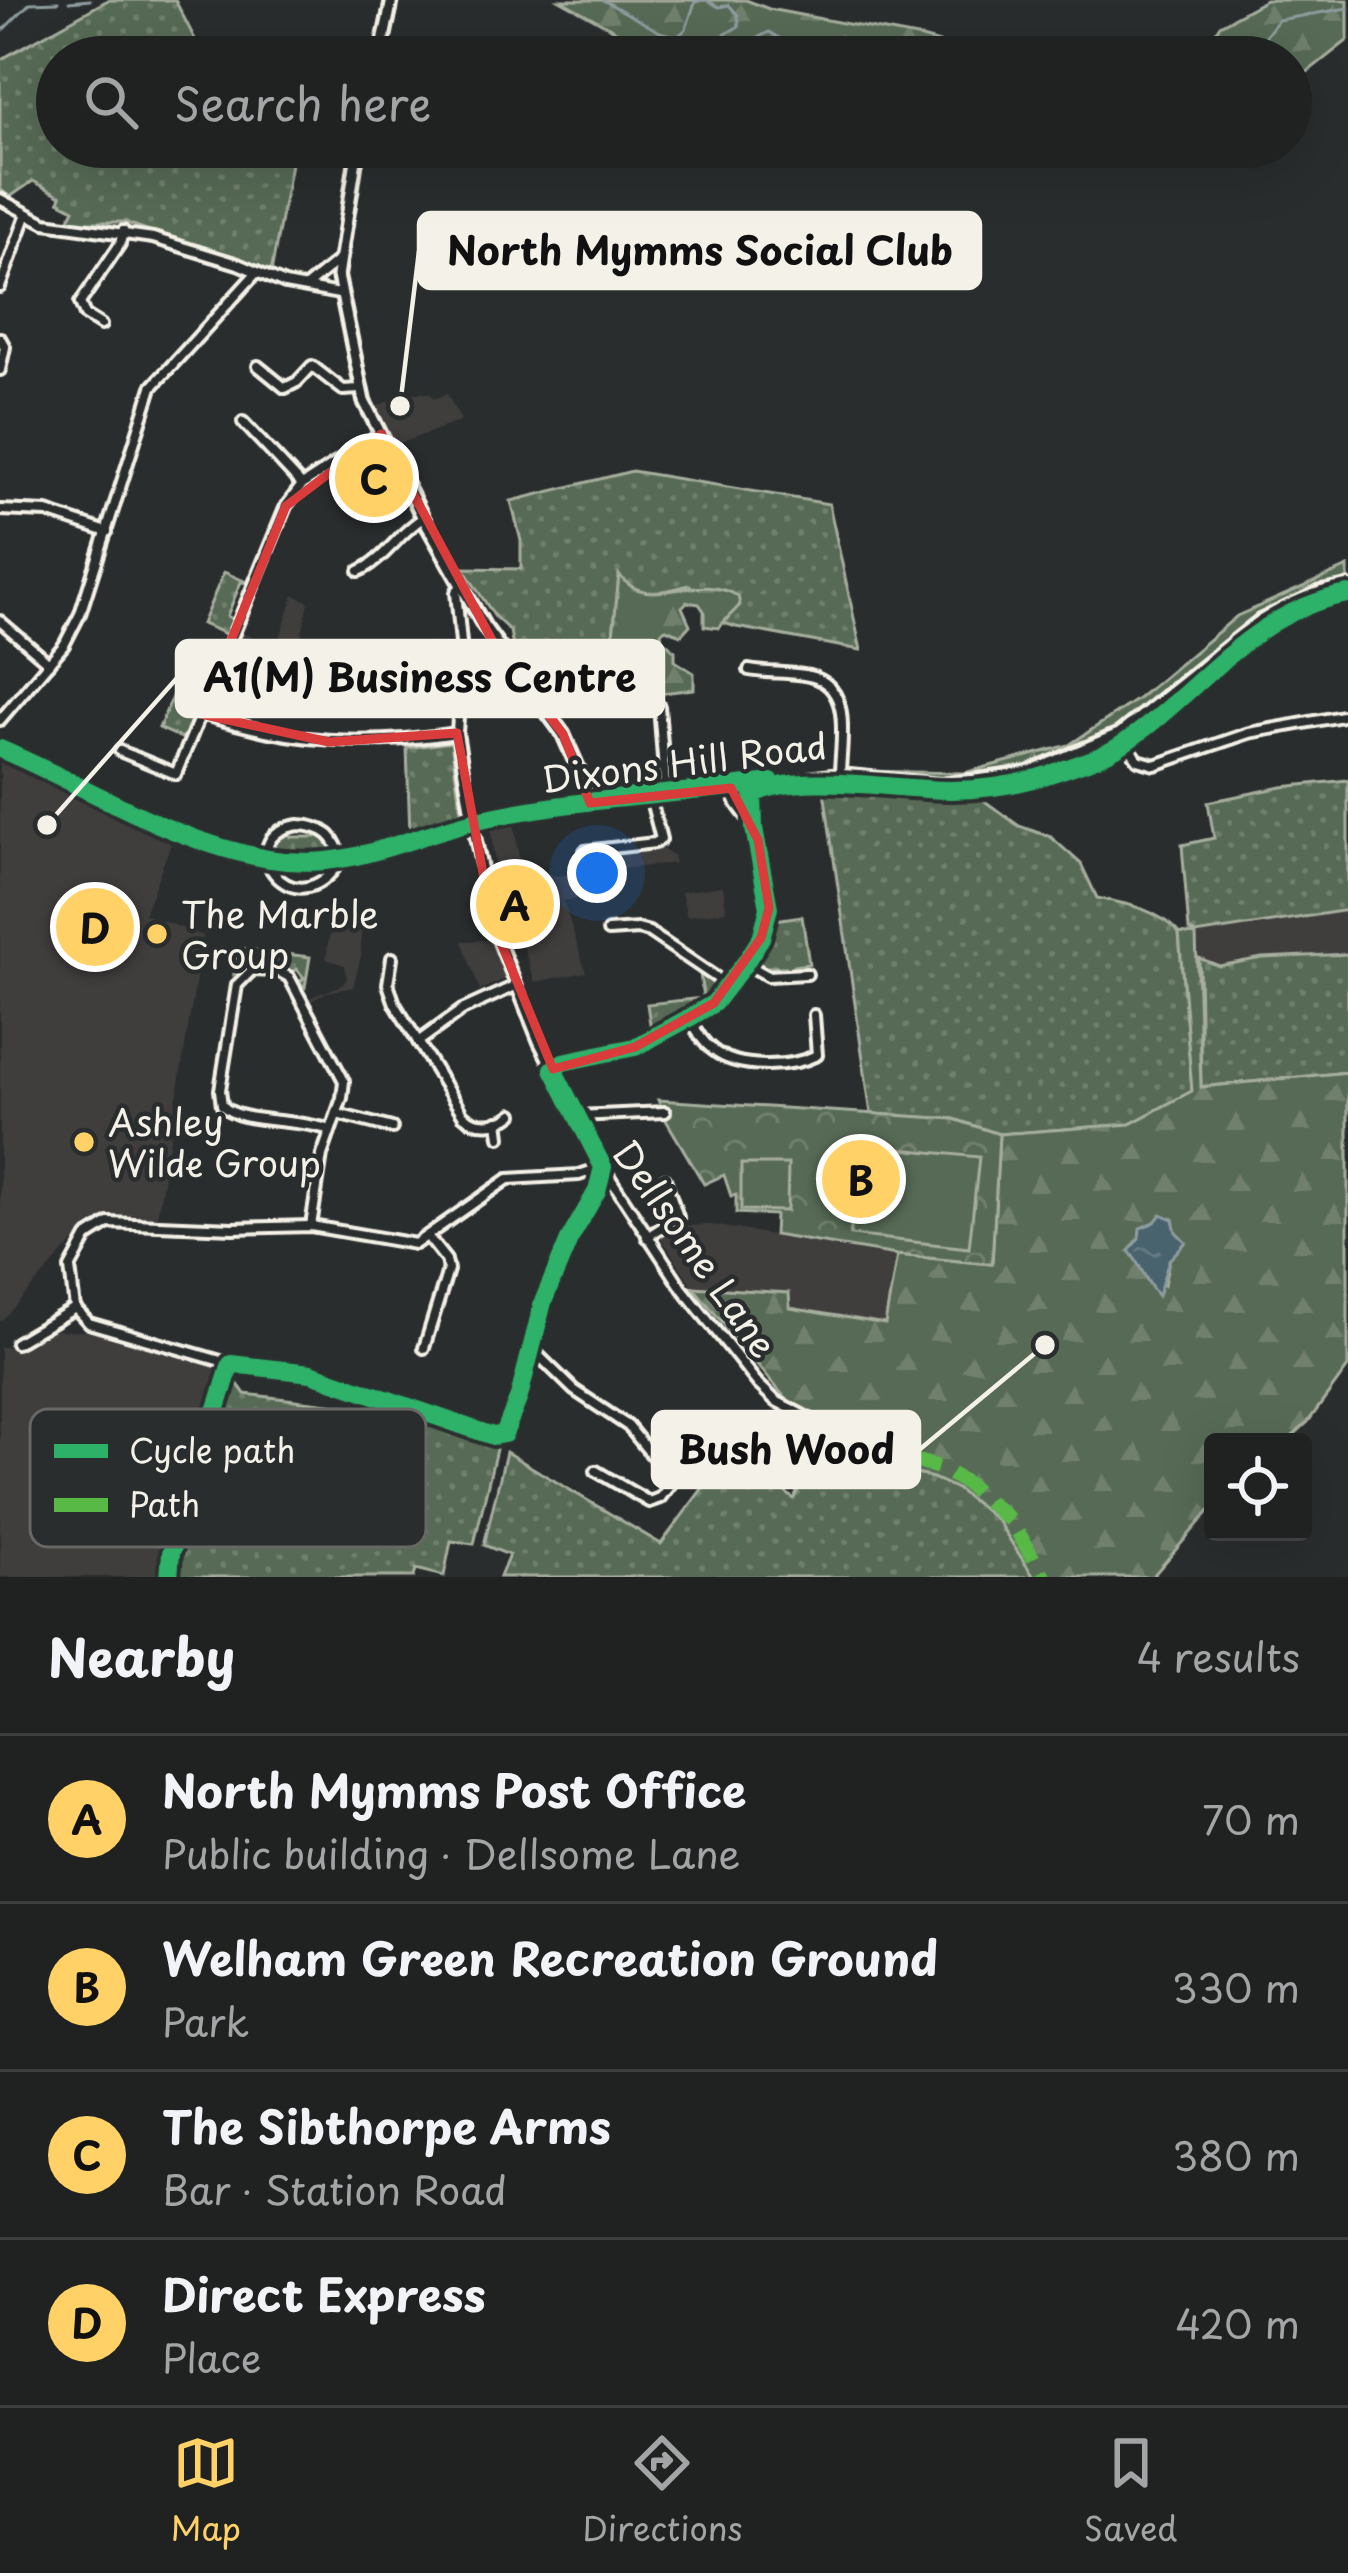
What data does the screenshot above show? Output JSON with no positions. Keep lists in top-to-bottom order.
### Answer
{
  "streets": {
    "street": ["Dixons Hill Road", "Dellsome Lane"]
  },
  "crossings": [
    ["Dixons Hill Road", "Dellsome Lane"]
  ],
  "places": [
    "North Mymms Social Club",
    "A1(M) Business Centre",
    "The Marble Group",
    "Ashley Wilde Group",
    "Bush Wood"
  ],
  "legend": ["Cycle path", "Path"],
  "page": {
    "search": "Search here",
    "pins": [
      "C",
      "A",
      "D",
      "B"
    ],
    "heading": ["Nearby", "4 results"],
    "list": [
      {
        "mark": "A",
        "name": "North Mymms Post Office",
        "note": "Public building · Dellsome Lane",
        "value": "70 m"
      },
      {
        "mark": "B",
        "name": "Welham Green Recreation Ground",
        "note": "Park",
        "value": "330 m"
      },
      {
        "mark": "C",
        "name": "The Sibthorpe Arms",
        "note": "Bar · Station Road",
        "value": "380 m"
      },
      {
        "mark": "D",
        "name": "Direct Express",
        "note": "Place",
        "value": "420 m"
      }
    ],
    "nav": ["Map", "Directions", "Saved"]
  }
}
